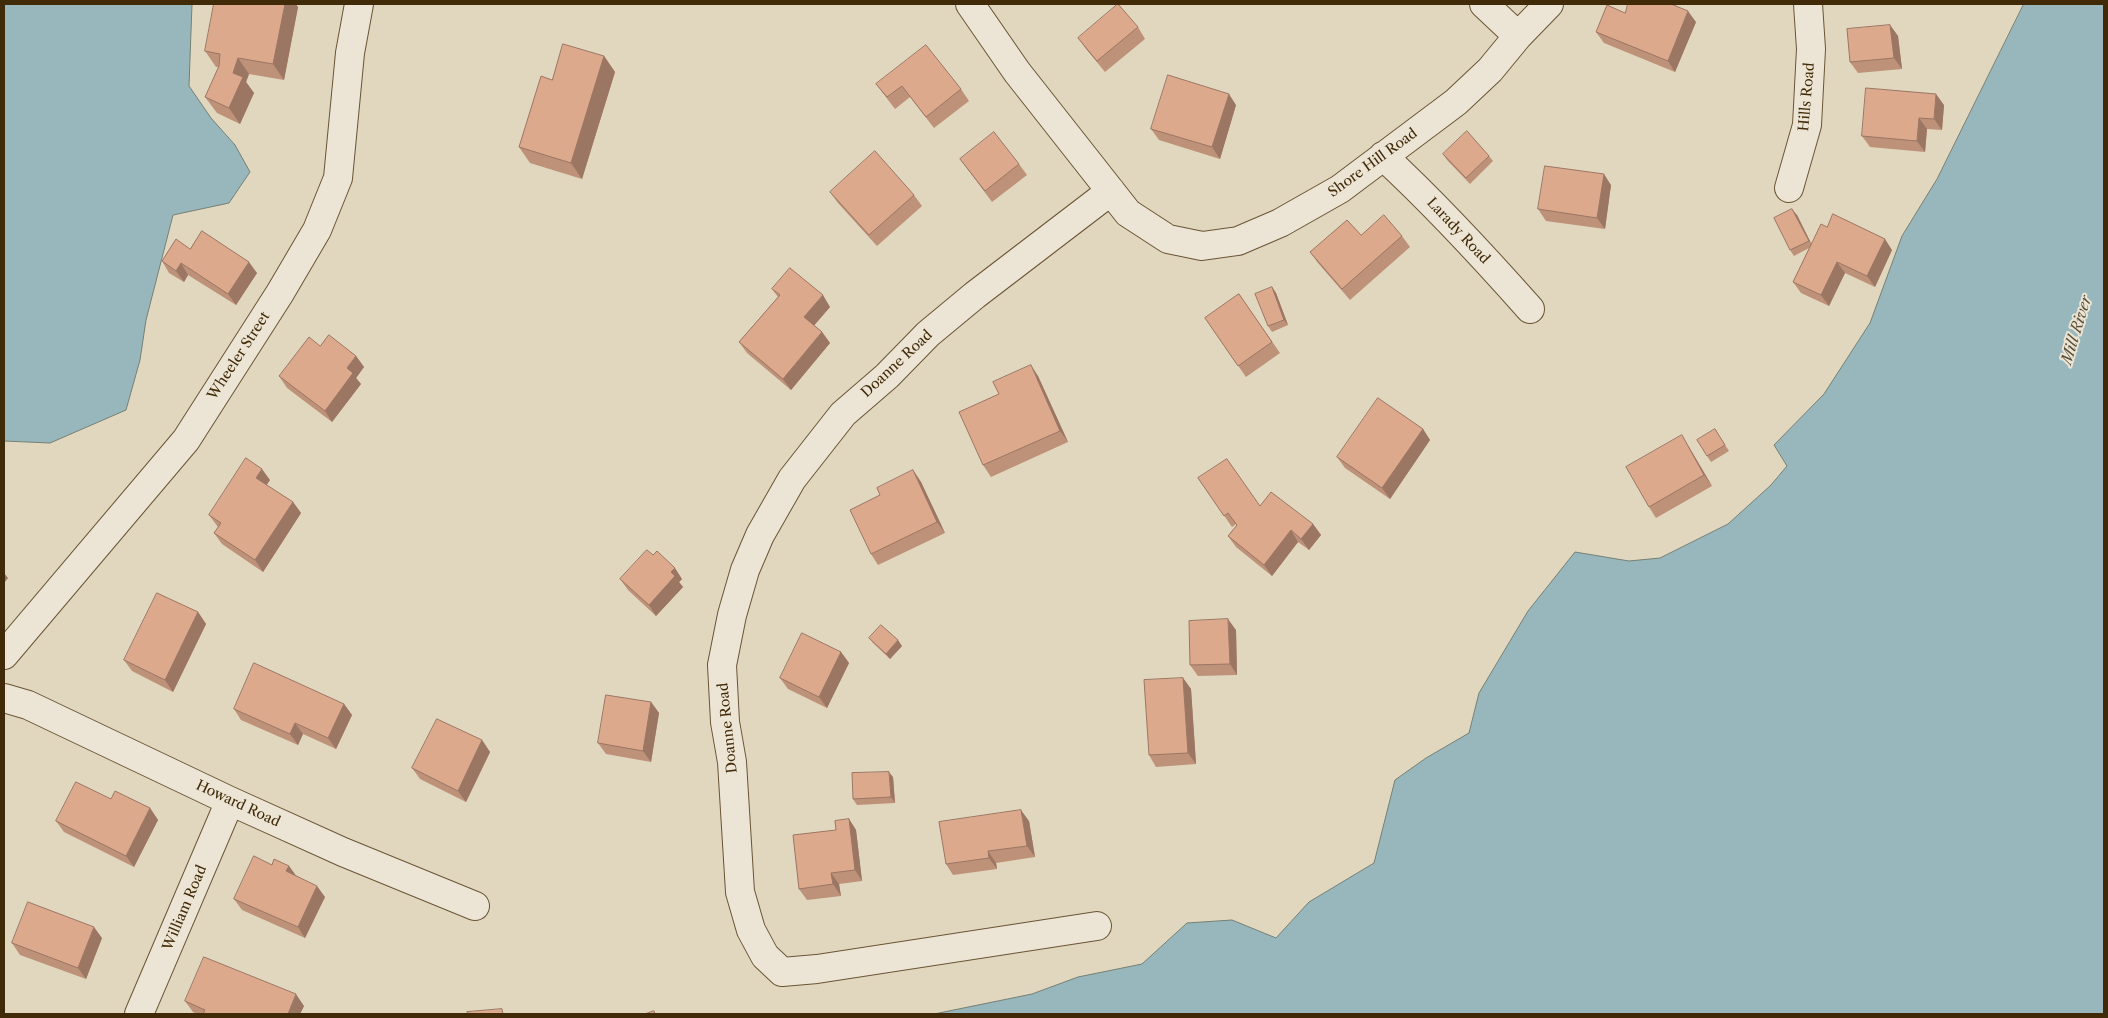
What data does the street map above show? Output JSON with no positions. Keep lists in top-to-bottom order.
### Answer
{
  "streets": {
    "street": [
      "Hills Road",
      "Shore Hill Road",
      "Larady Road",
      "Wheeler Street",
      "Doanne Road",
      "Howard Road",
      "William Road"
    ]
  },
  "crossings": [
    ["Shore Hill Road", "Larady Road"],
    ["Shore Hill Road", "Doanne Road"],
    ["Howard Road", "William Road"]
  ],
  "water": ["Mill River"]
}
